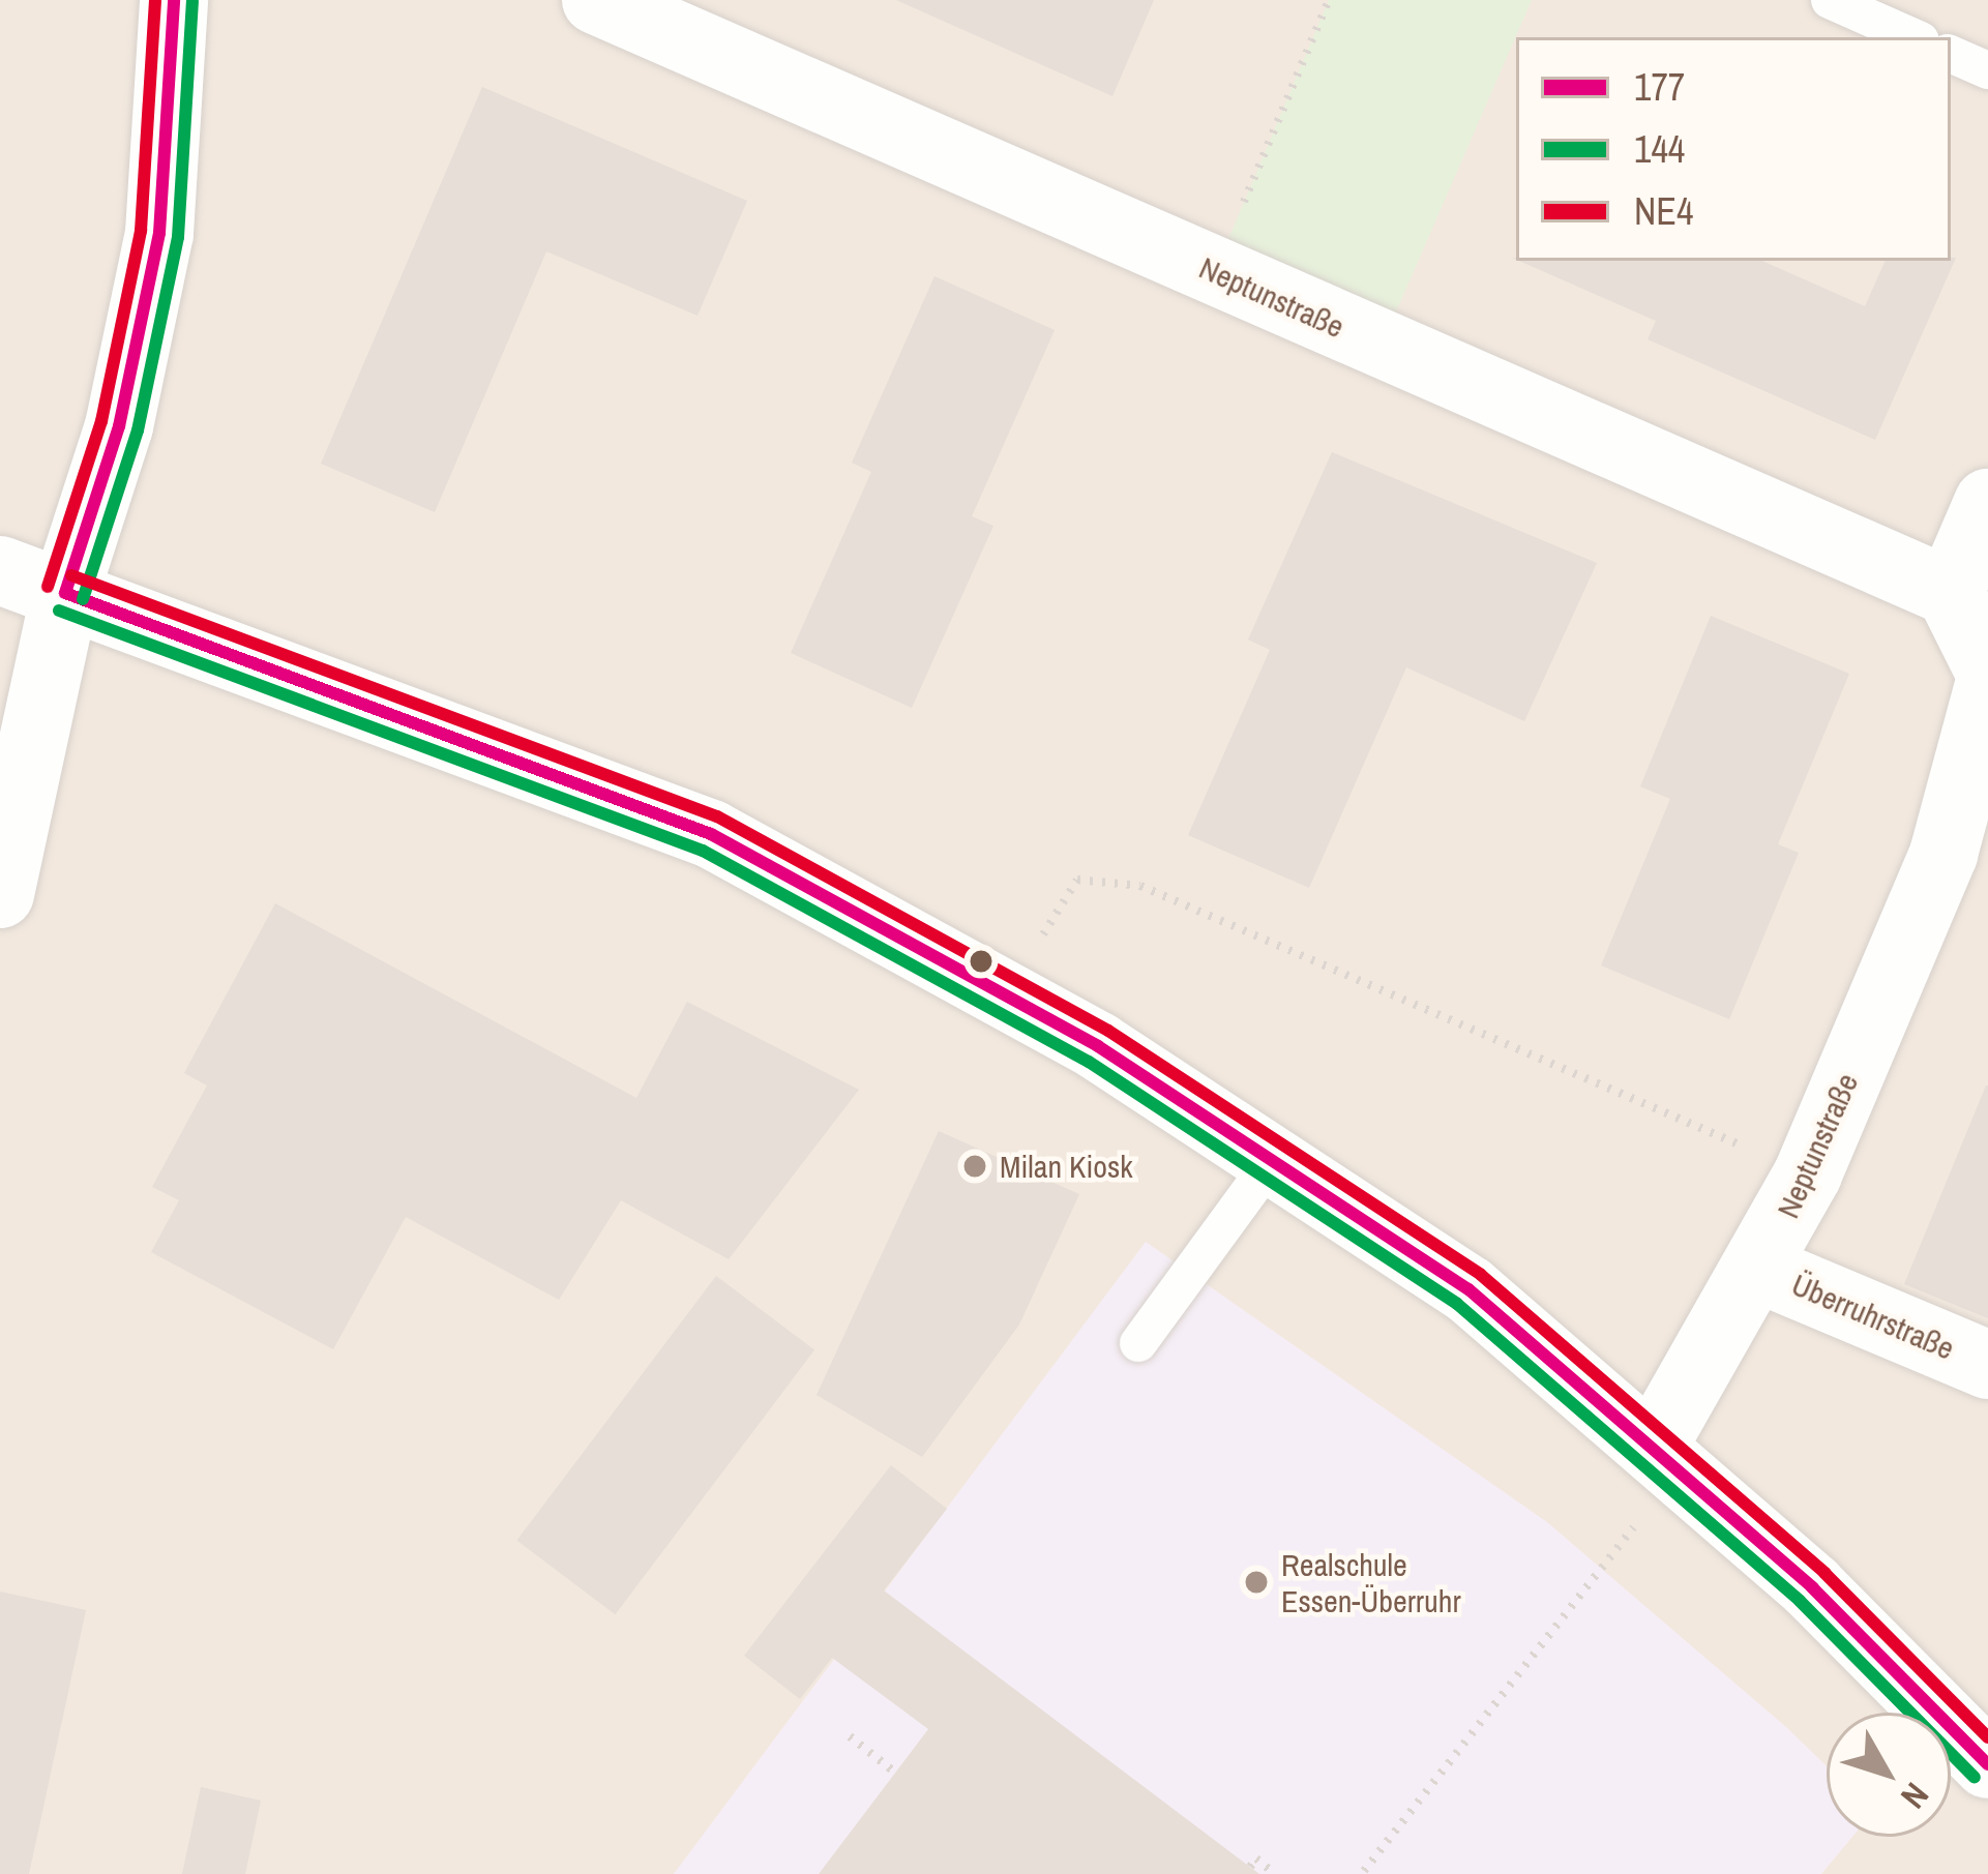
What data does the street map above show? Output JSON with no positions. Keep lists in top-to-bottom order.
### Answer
{
  "streets": {
    "street": ["Neptunstraße", "Überruhrstraße"]
  },
  "crossings": [
    ["Neptunstraße", "Überruhrstraße"]
  ],
  "places": ["Milan Kiosk", "Realschule Essen-Überruhr"],
  "lines": ["transit line 177", "transit line NE4", "transit line 144"],
  "legend": ["177", "144", "NE4"],
  "north": "bottom right"
}
